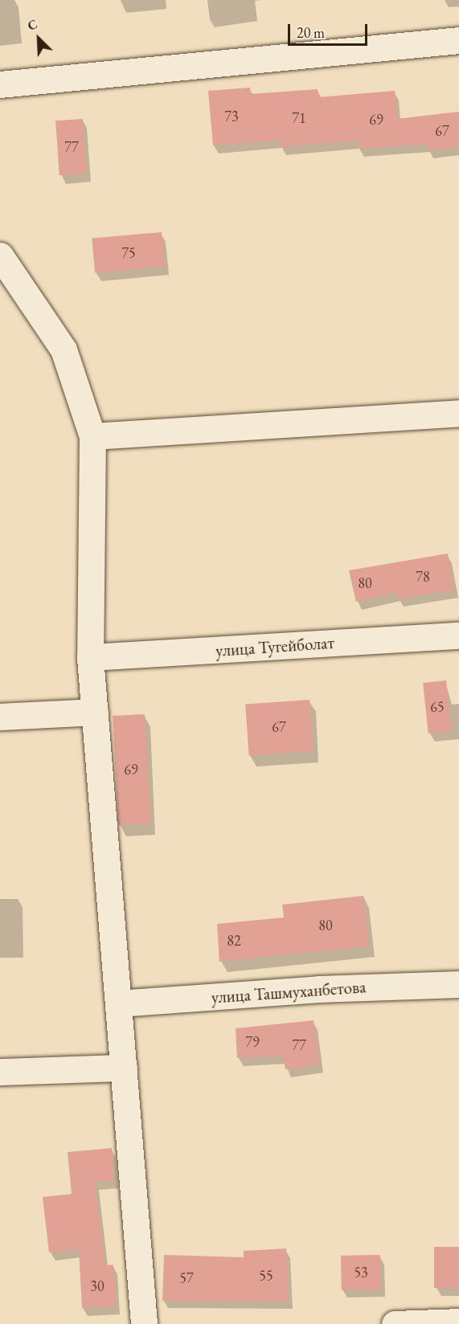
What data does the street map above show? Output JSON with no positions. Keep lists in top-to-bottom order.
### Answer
{
  "streets": {
    "street": ["улица Тугейболат", "улица Ташмуханбетова"]
  },
  "house_numbers": [
    "73",
    "71",
    "69",
    "67",
    "77",
    "75",
    "78",
    "80",
    "65",
    "67",
    "69",
    "80",
    "82",
    "79",
    "77",
    "53",
    "55",
    "57",
    "30"
  ],
  "scale_bar": "20 m",
  "north": "top left"
}
